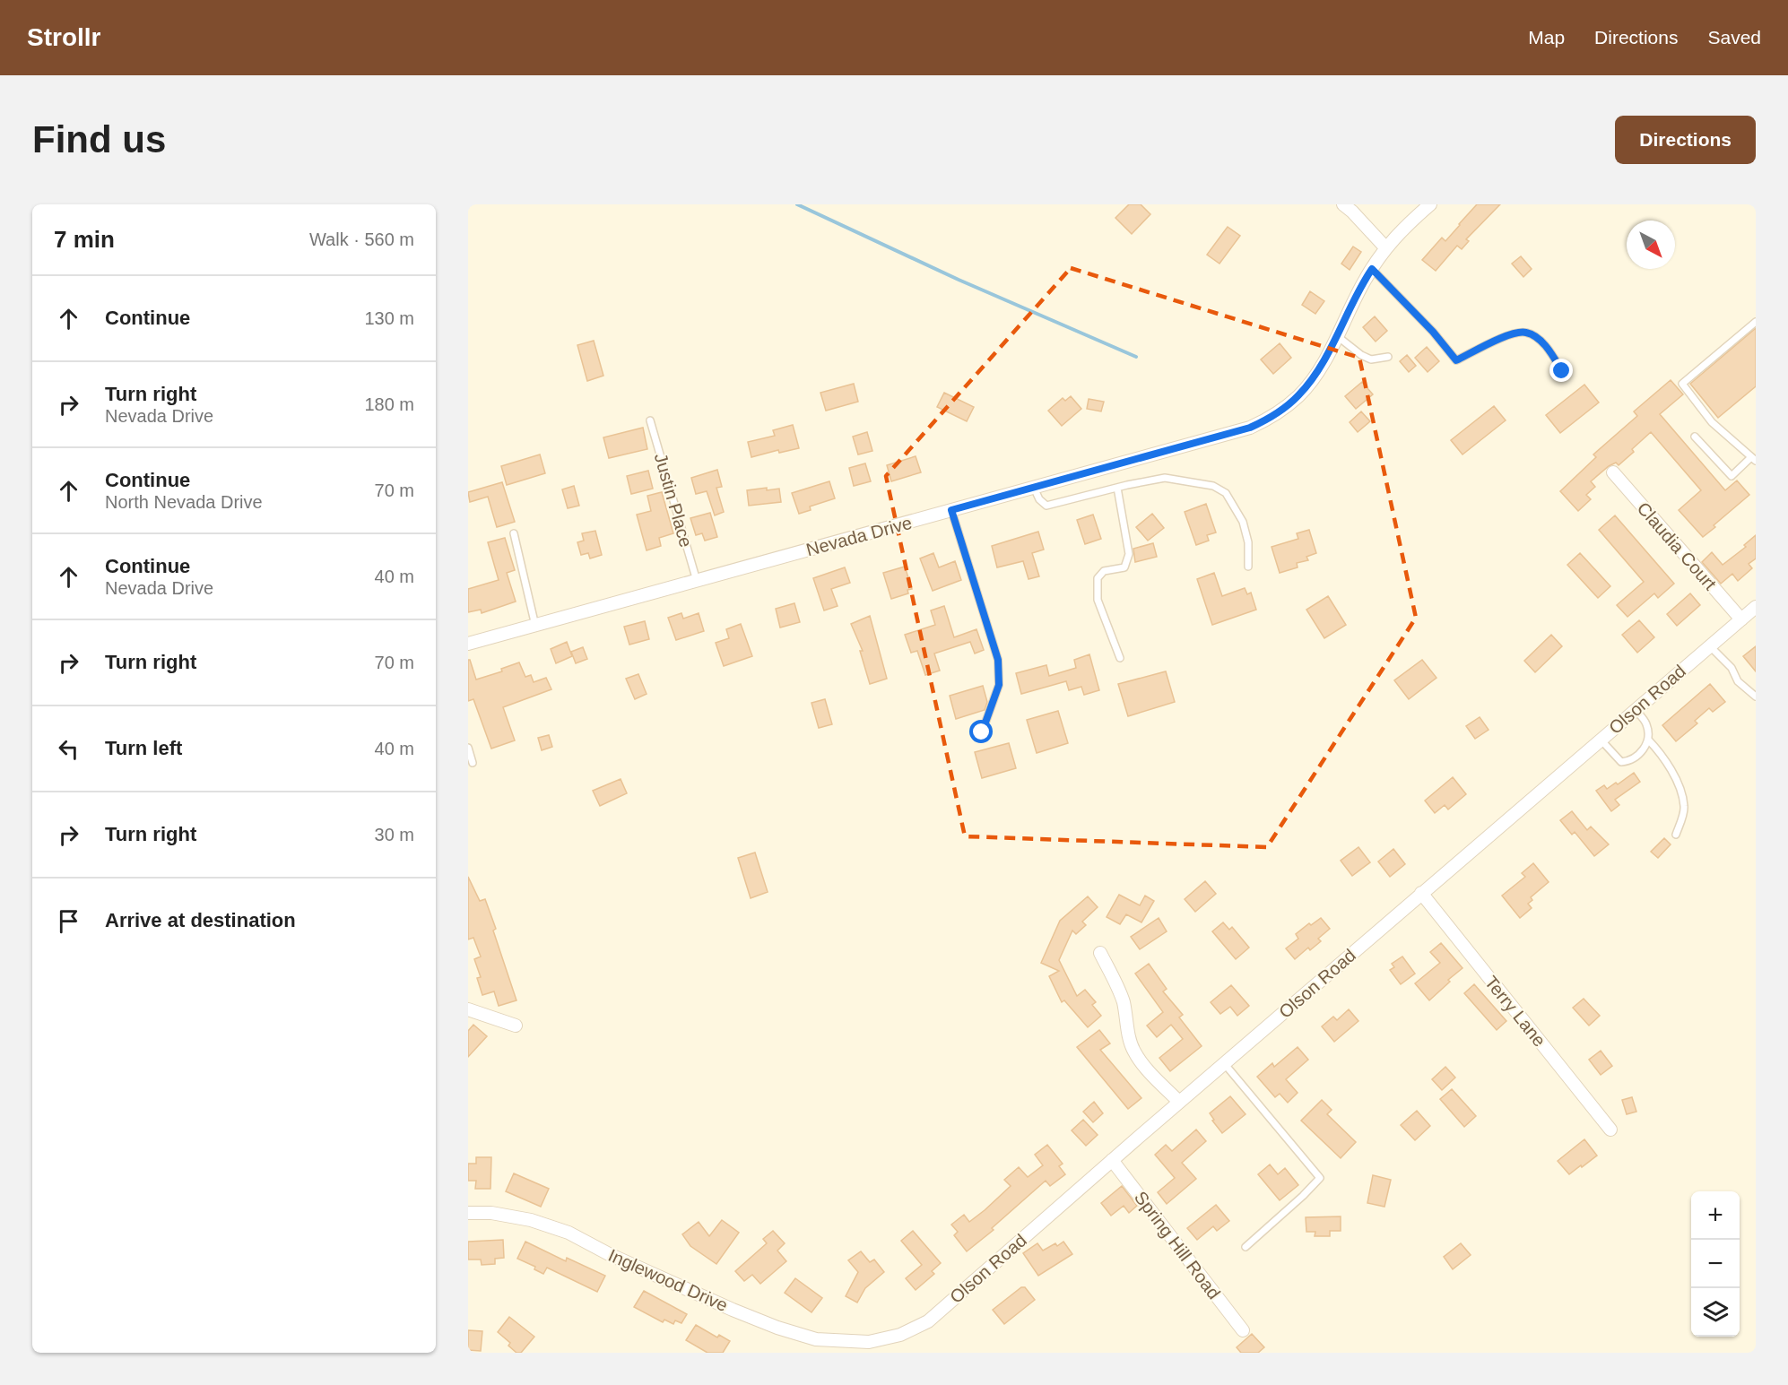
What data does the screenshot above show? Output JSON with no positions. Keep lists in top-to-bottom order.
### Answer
{
  "streets": {
    "street": [
      "Nevada Drive",
      "Claudia Court",
      "Olson Road",
      "Terry Lane",
      "Spring Hill Road",
      "Inglewood Drive"
    ],
    "lane": ["Justin Place"]
  },
  "crossings": [
    ["Justin Place", "Nevada Drive"],
    ["Claudia Court", "Olson Road"],
    ["Olson Road", "Terry Lane"],
    ["Olson Road", "Spring Hill Road"],
    ["Olson Road", "Inglewood Drive"]
  ],
  "north": "bottom right",
  "page": {
    "header": "Strollr",
    "nav": ["Map", "Directions", "Saved"],
    "buttons": "Directions",
    "title": "Find us",
    "heading": ["7 min", "Walk · 560 m"],
    "list": [
      ["Continue", "130 m"],
      ["Turn right", "Nevada Drive", "180 m"],
      ["Continue", "North Nevada Drive", "70 m"],
      ["Continue", "Nevada Drive", "40 m"],
      ["Turn right", "70 m"],
      ["Turn left", "40 m"],
      ["Turn right", "30 m"],
      "Arrive at destination"
    ],
    "map_buttons": ["+", "−"]
  }
}
